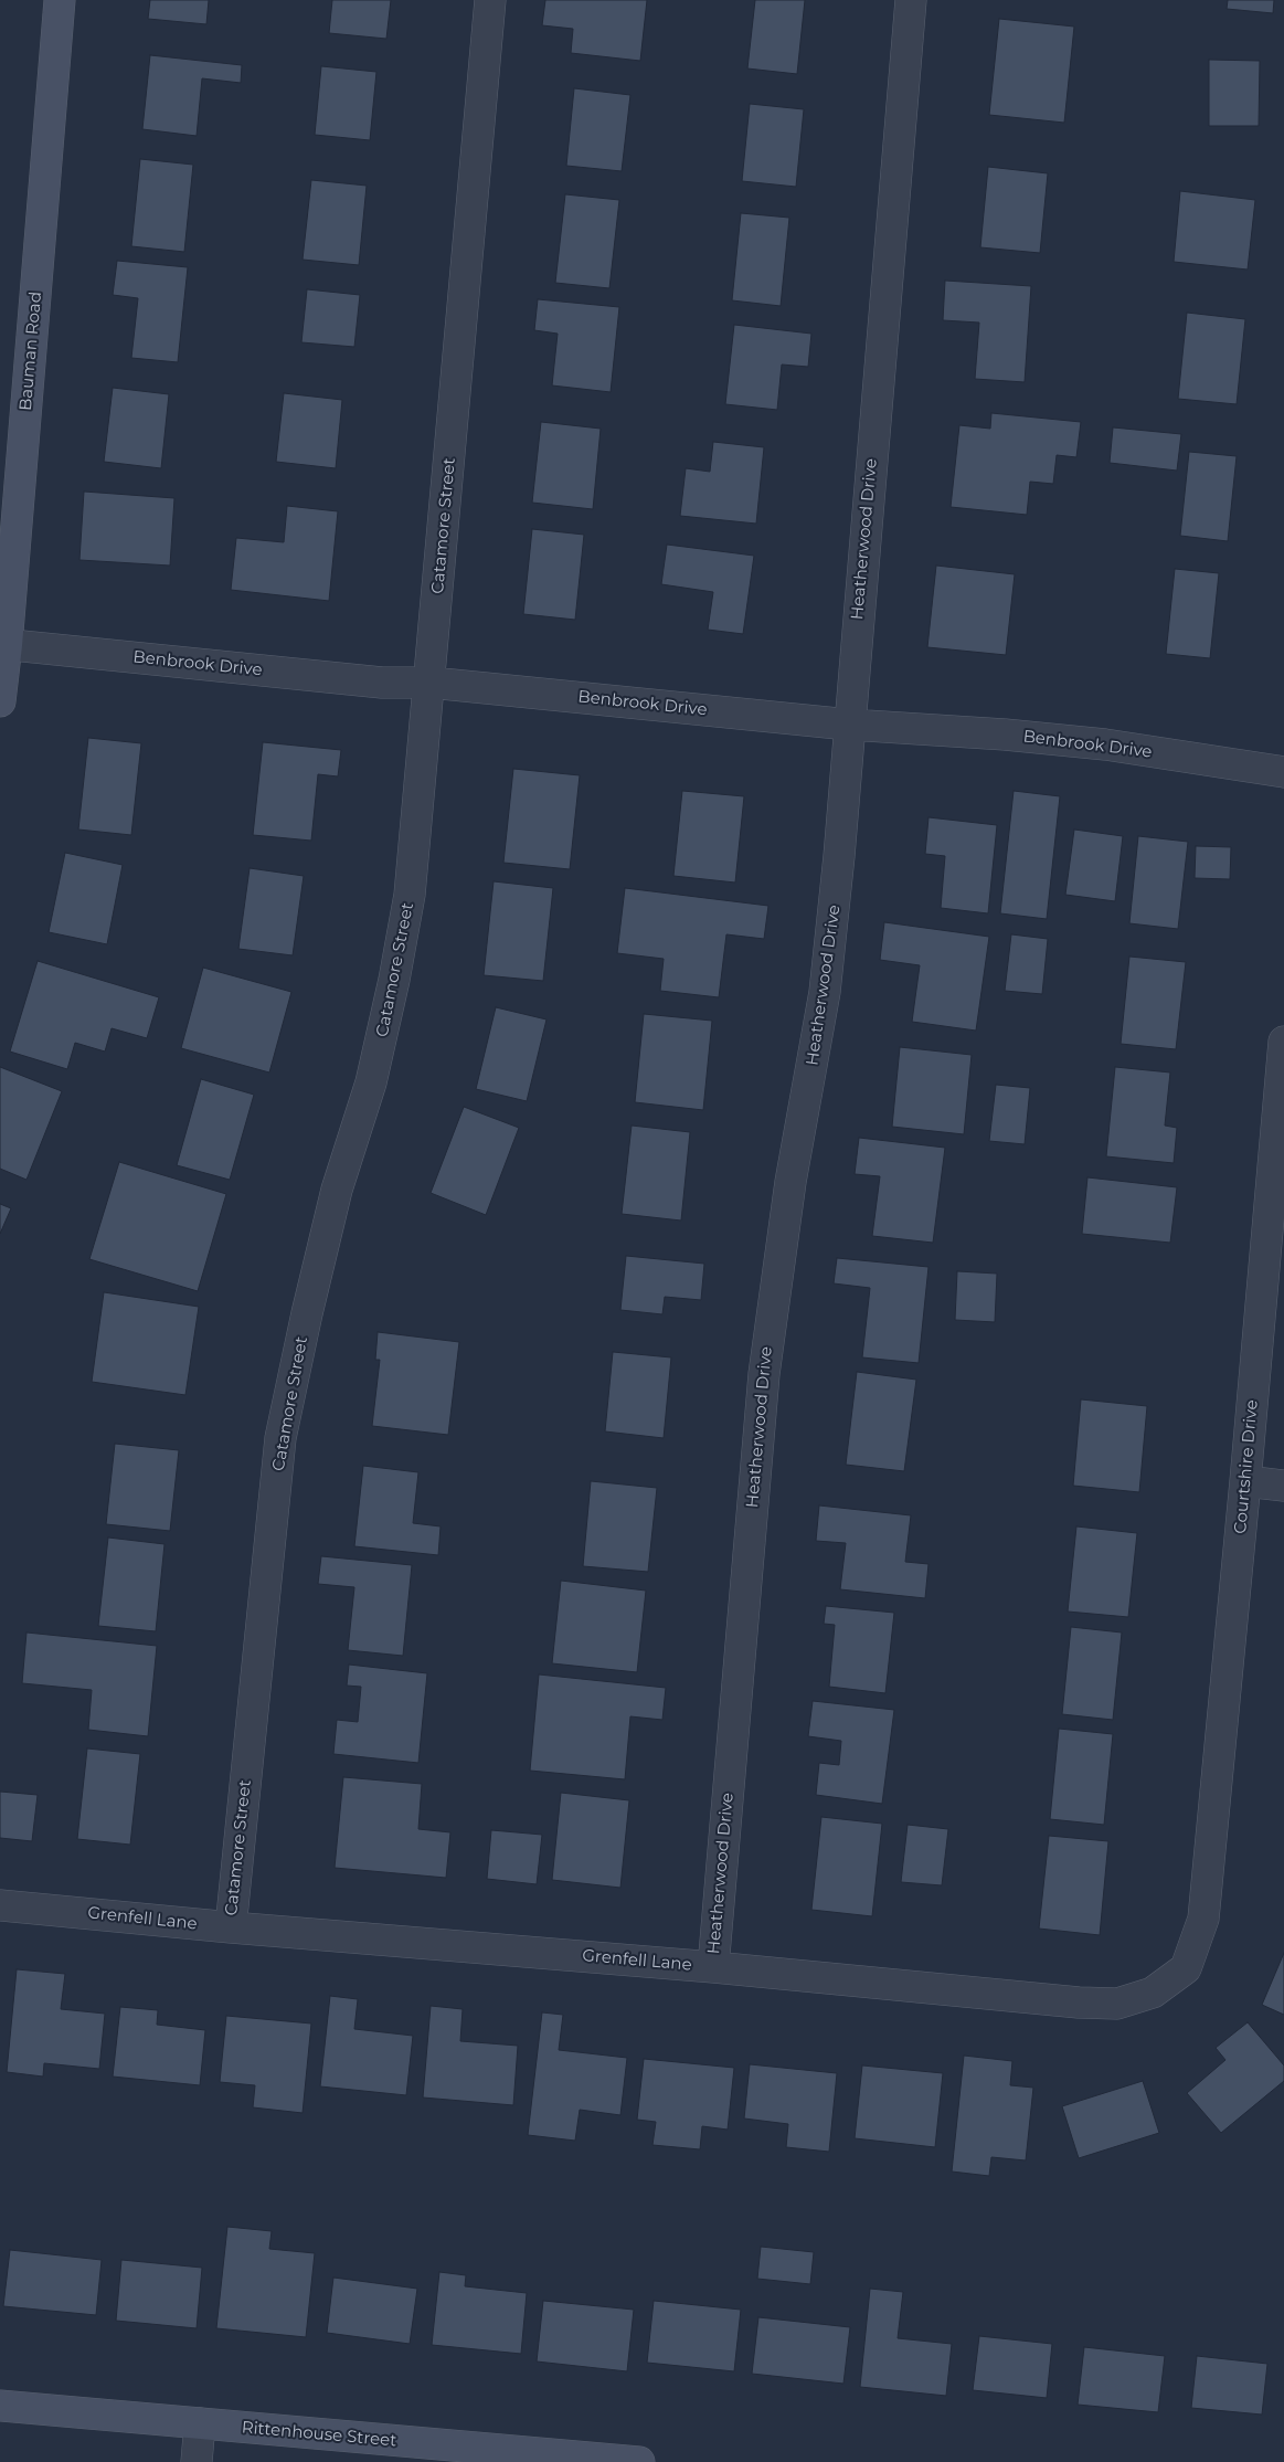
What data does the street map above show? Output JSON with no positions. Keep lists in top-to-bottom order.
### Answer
{
  "streets": {
    "street": [
      "Bauman Road",
      "Catamore Street",
      "Heatherwood Drive",
      "Benbrook Drive",
      "Courtshire Drive",
      "Grenfell Lane",
      "Rittenhouse Street"
    ]
  },
  "crossings": [
    ["Bauman Road", "Benbrook Drive"],
    ["Catamore Street", "Benbrook Drive"],
    ["Catamore Street", "Grenfell Lane"],
    ["Heatherwood Drive", "Benbrook Drive"],
    ["Heatherwood Drive", "Grenfell Lane"],
    ["Courtshire Drive", "Grenfell Lane"]
  ]
}
